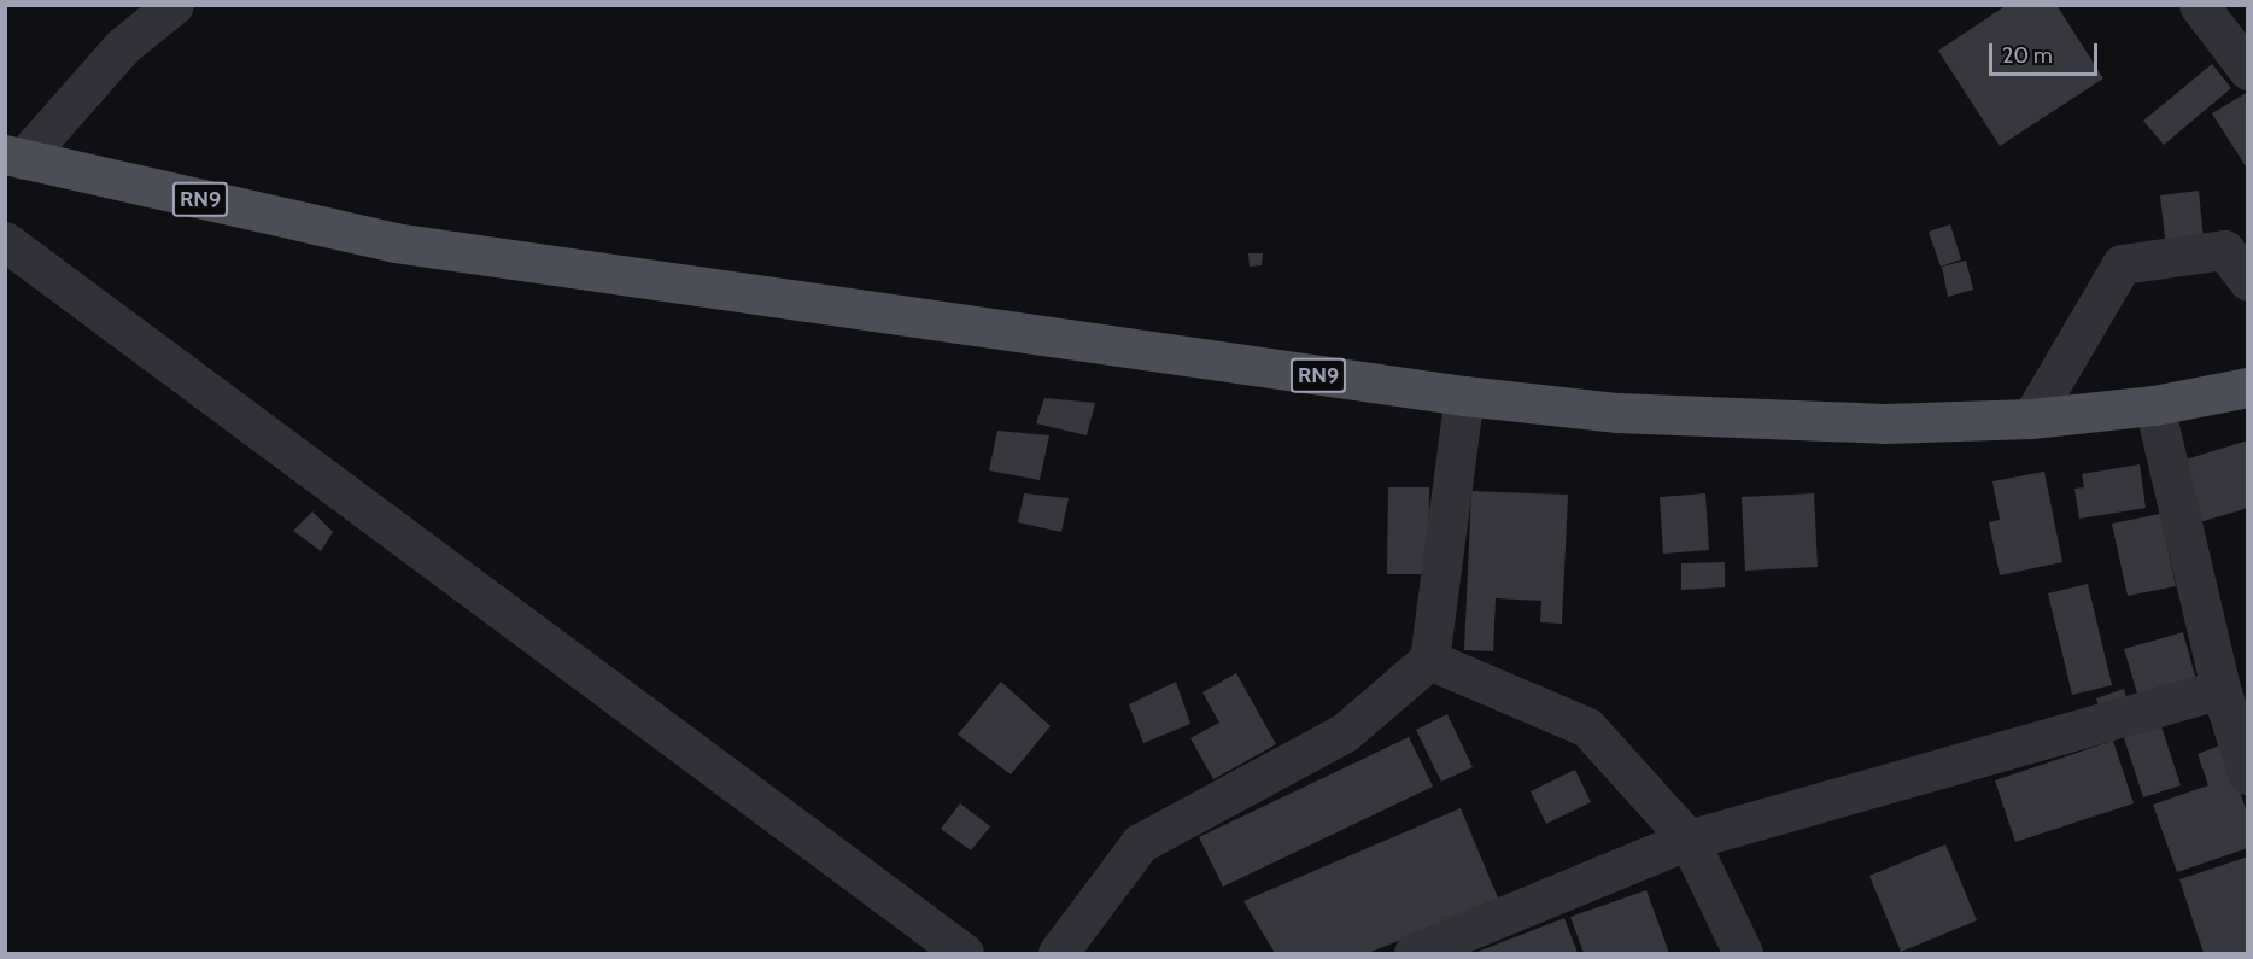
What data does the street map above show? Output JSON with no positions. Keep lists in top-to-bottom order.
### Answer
{
  "streets": {
    "main road": ["RN9"]
  },
  "scale_bar": "20 m"
}
